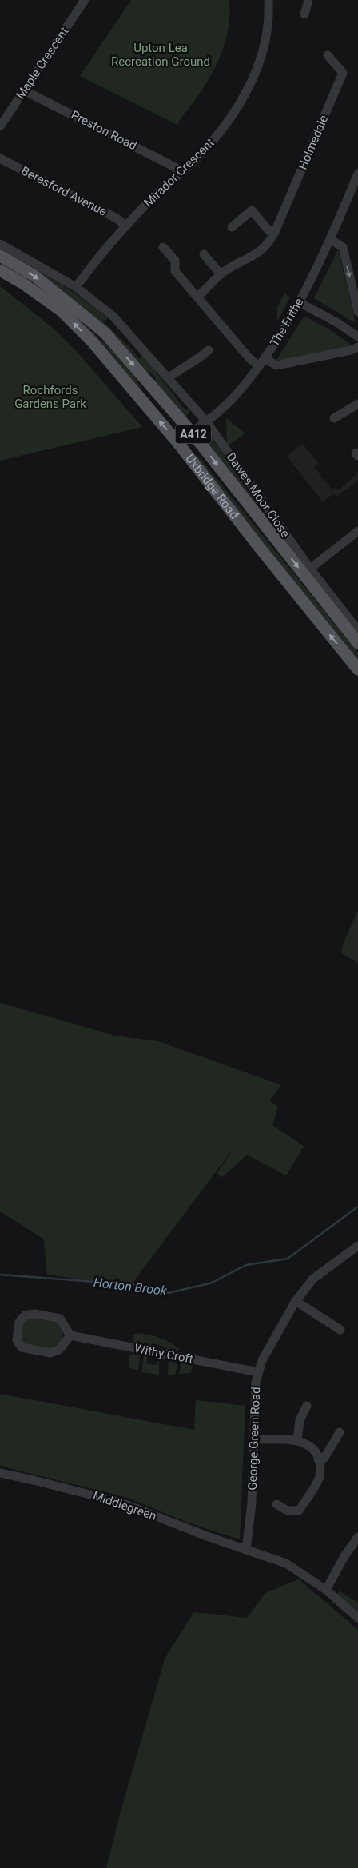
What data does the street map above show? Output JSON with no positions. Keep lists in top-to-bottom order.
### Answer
{
  "streets": {
    "main road": ["A412", "Uxbridge Road"],
    "street": [
      "Maple Crescent",
      "Preston Road",
      "Holmedale",
      "Mirador Crescent",
      "Beresford Avenue",
      "The Frithe",
      "Dawes Moor Close",
      "Withy Croft",
      "George Green Road",
      "Middlegreen"
    ]
  },
  "crossings": [
    ["Maple Crescent", "Preston Road"],
    ["Preston Road", "Mirador Crescent"],
    ["Mirador Crescent", "Beresford Avenue"],
    ["The Frithe", "Uxbridge Road"],
    ["The Frithe", "Dawes Moor Close"],
    ["Withy Croft", "George Green Road"],
    ["George Green Road", "Middlegreen"]
  ],
  "water": ["Horton Brook"],
  "parks": ["Upton Lea Recreation Ground", "Rochfords Gardens Park"]
}
